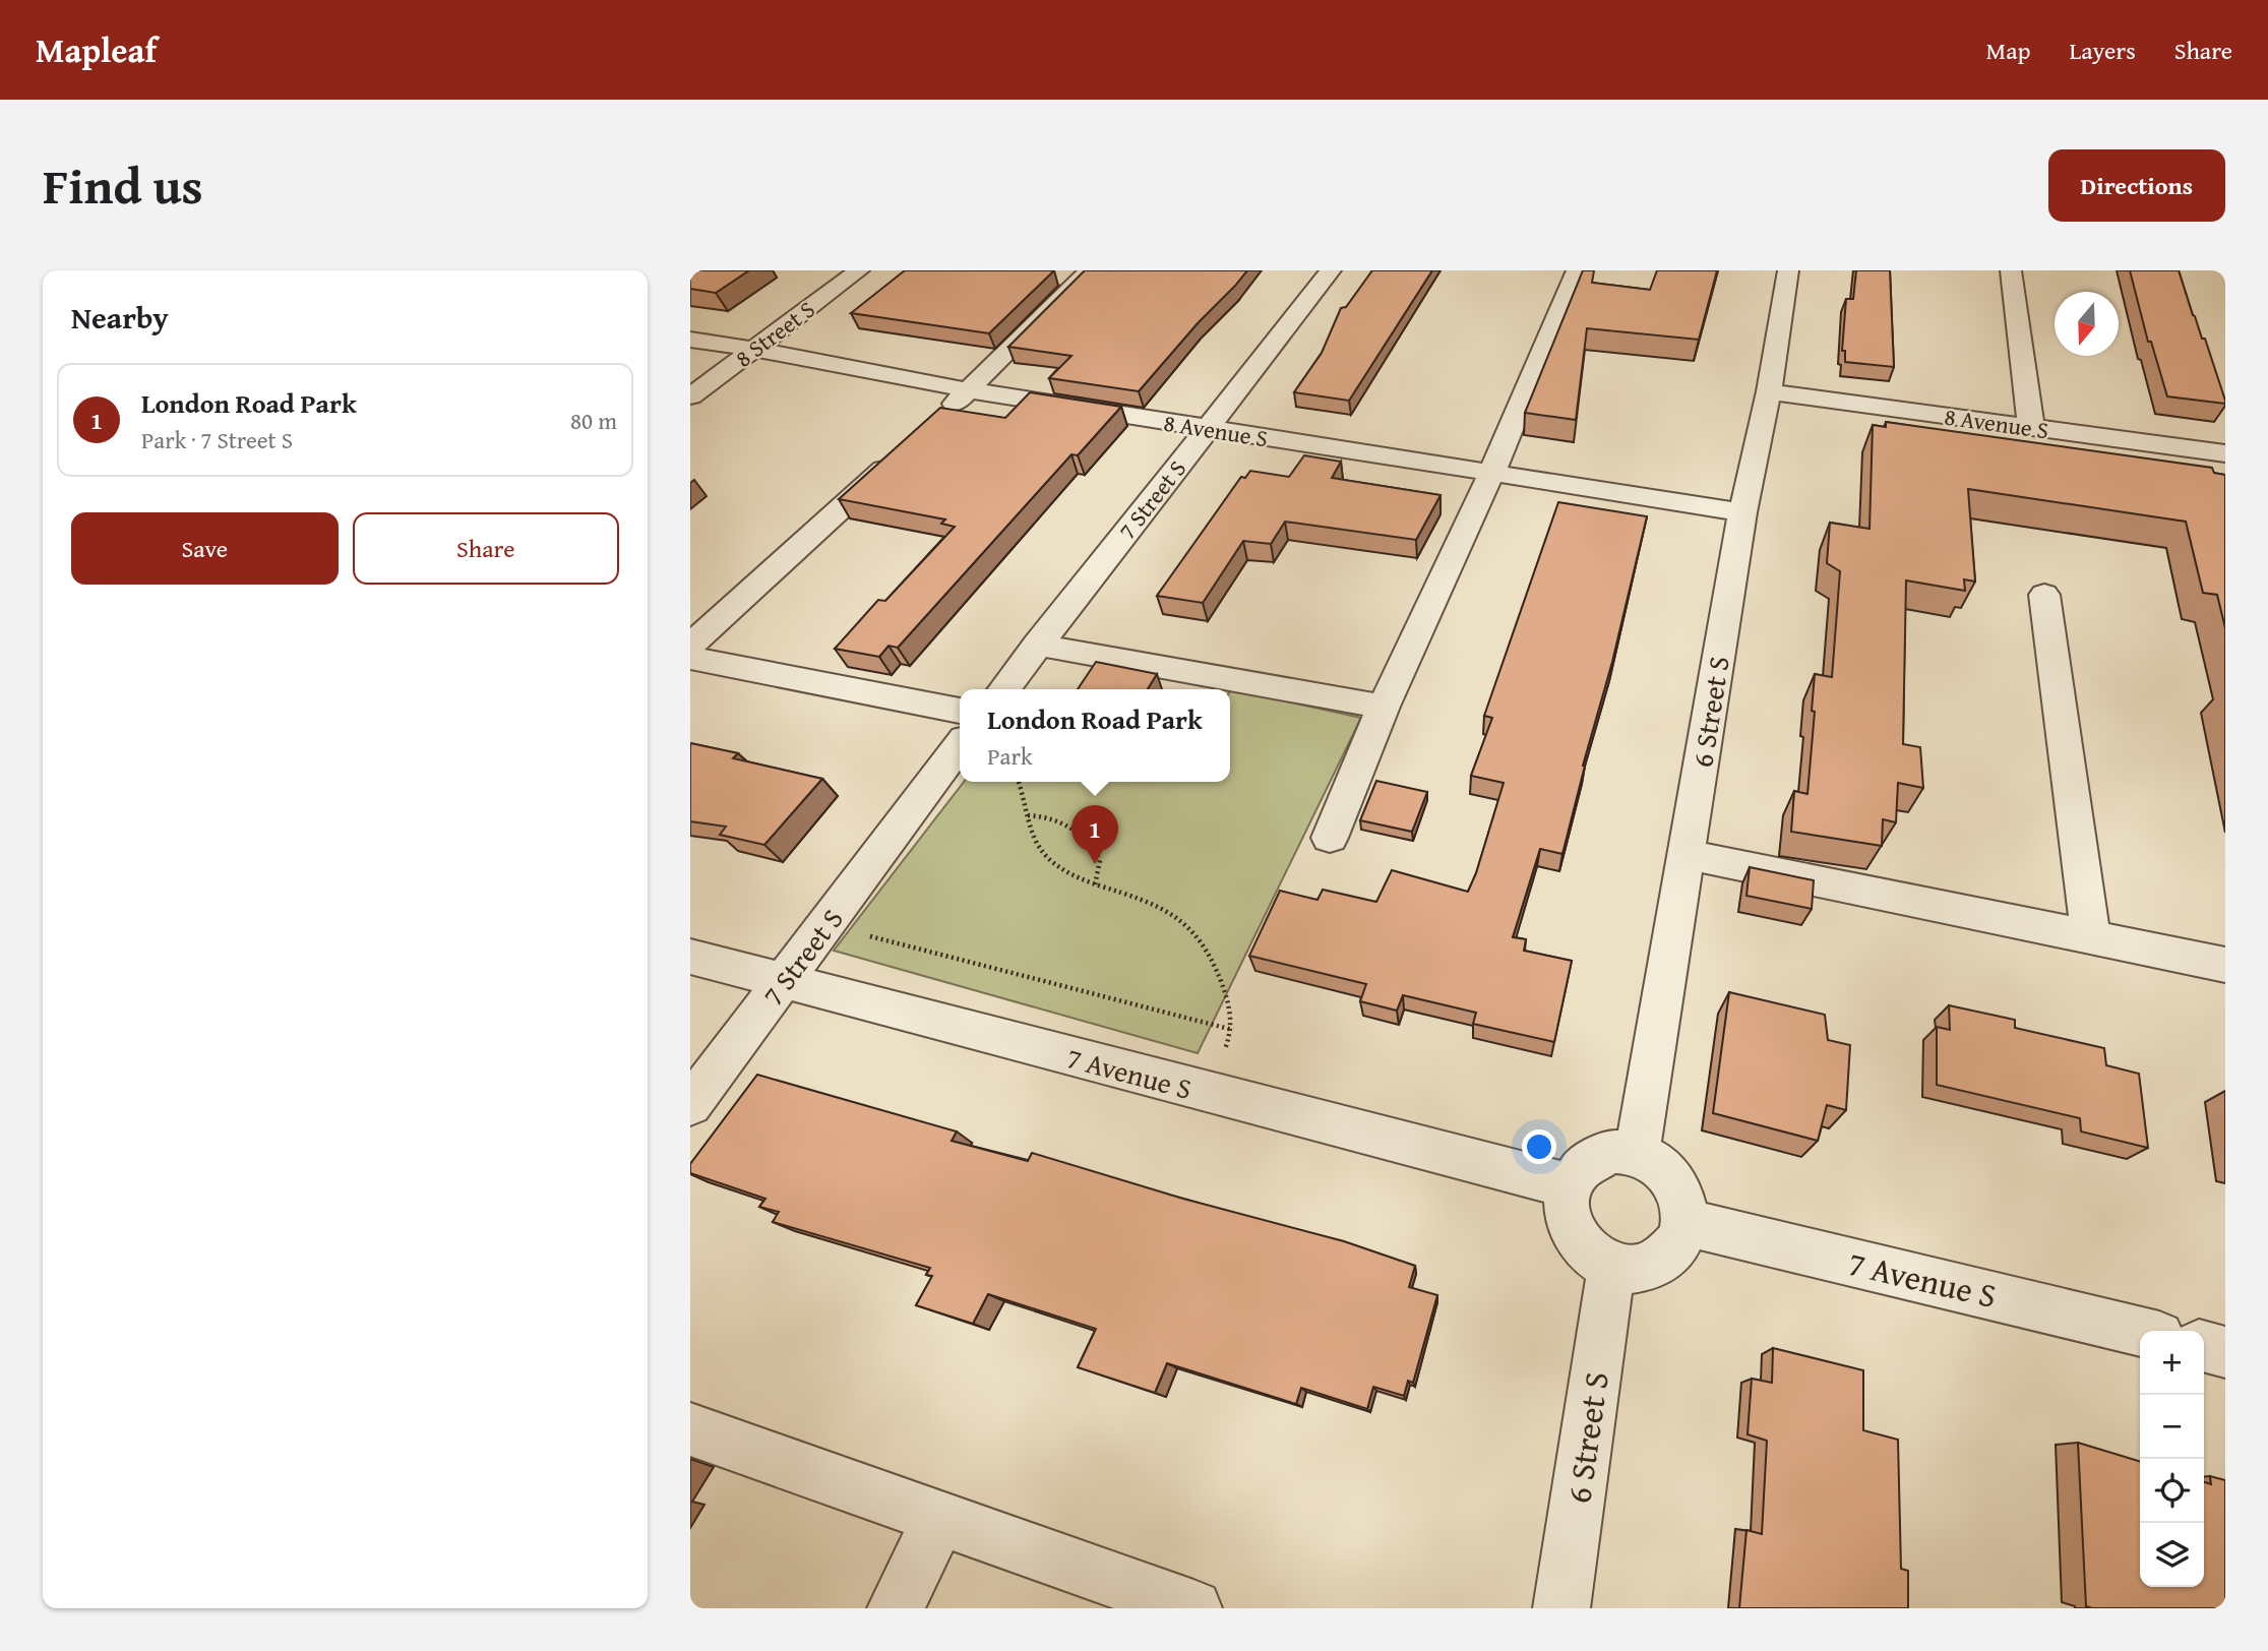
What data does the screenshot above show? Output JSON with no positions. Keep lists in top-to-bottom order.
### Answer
{
  "streets": {
    "street": [
      "8 Street S",
      "8 Avenue S",
      "7 Street S",
      "6 Street S",
      "7 Avenue S"
    ]
  },
  "crossings": [
    ["8 Street S", "8 Avenue S"],
    ["8 Avenue S", "7 Street S"],
    ["8 Avenue S", "6 Street S"],
    ["7 Street S", "7 Avenue S"],
    ["6 Street S", "7 Avenue S"]
  ],
  "north": "bottom",
  "page": {
    "header": "Mapleaf",
    "nav": ["Map", "Layers", "Share"],
    "title": "Find us",
    "buttons": [
      "Directions",
      ["Save", "Share"]
    ],
    "heading": "Nearby",
    "list": [
      {
        "mark": "1",
        "name": "London Road Park",
        "note": "Park · 7 Street S",
        "value": "80 m"
      }
    ],
    "popup": ["London Road Park", "Park"],
    "pins": "1",
    "map_buttons": ["+", "−"]
  }
}
